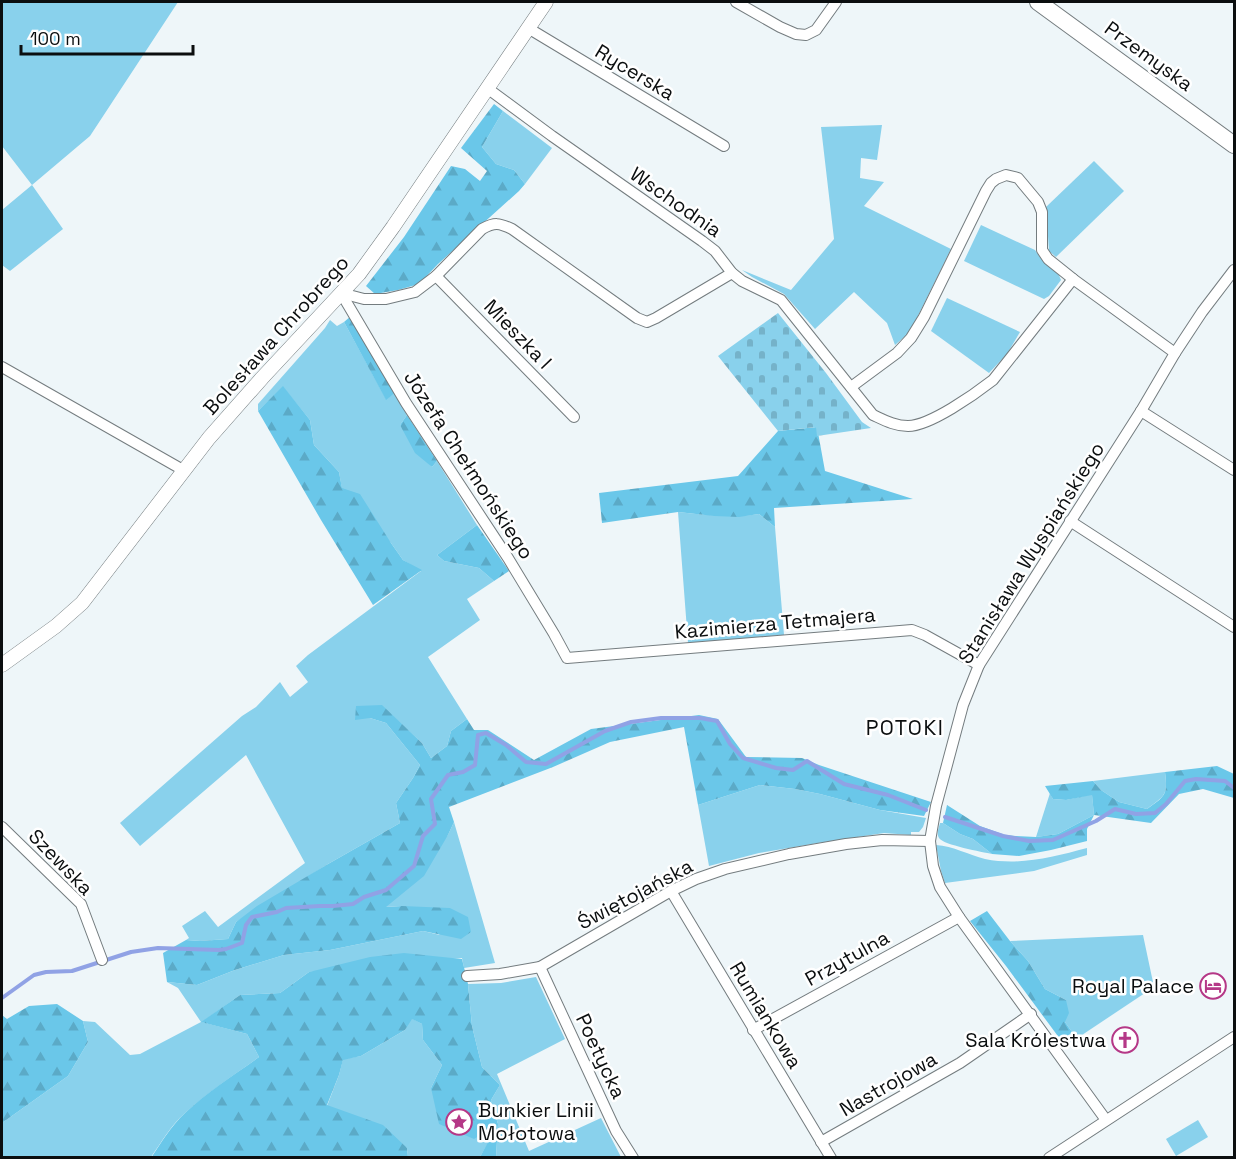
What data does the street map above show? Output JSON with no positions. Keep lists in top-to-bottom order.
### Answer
{
  "streets": {
    "main road": ["Przemyska"],
    "street": [
      "Rycerska",
      "Wschodnia",
      "Mieszka I",
      "Bolesława Chrobrego",
      "Józefa Chełmońskiego",
      "Stanisława Wyspiańskiego",
      "Kazimierza Tetmajera",
      "Szewska",
      "Świętojańska",
      "Przytulna",
      "Rumiankowa",
      "Poetycka",
      "Nastrojowa"
    ]
  },
  "crossings": [
    ["Rycerska", "Bolesława Chrobrego"],
    ["Wschodnia", "Bolesława Chrobrego"],
    ["Bolesława Chrobrego", "Józefa Chełmońskiego"],
    ["Józefa Chełmońskiego", "Kazimierza Tetmajera"],
    ["Stanisława Wyspiańskiego", "Kazimierza Tetmajera"],
    ["Stanisława Wyspiańskiego", "Świętojańska"],
    ["Stanisława Wyspiańskiego", "Przytulna"],
    ["Stanisława Wyspiańskiego", "Nastrojowa"],
    ["Świętojańska", "Rumiankowa"],
    ["Świętojańska", "Poetycka"],
    ["Przytulna", "Rumiankowa"],
    ["Rumiankowa", "Nastrojowa"]
  ],
  "districts": ["POTOKI"],
  "places": {
    "hotel": ["Royal Palace"],
    "church": ["Sala Królestwa"],
    "place": ["Bunkier Linii Mołotowa"]
  },
  "scale_bar": "100 m"
}
